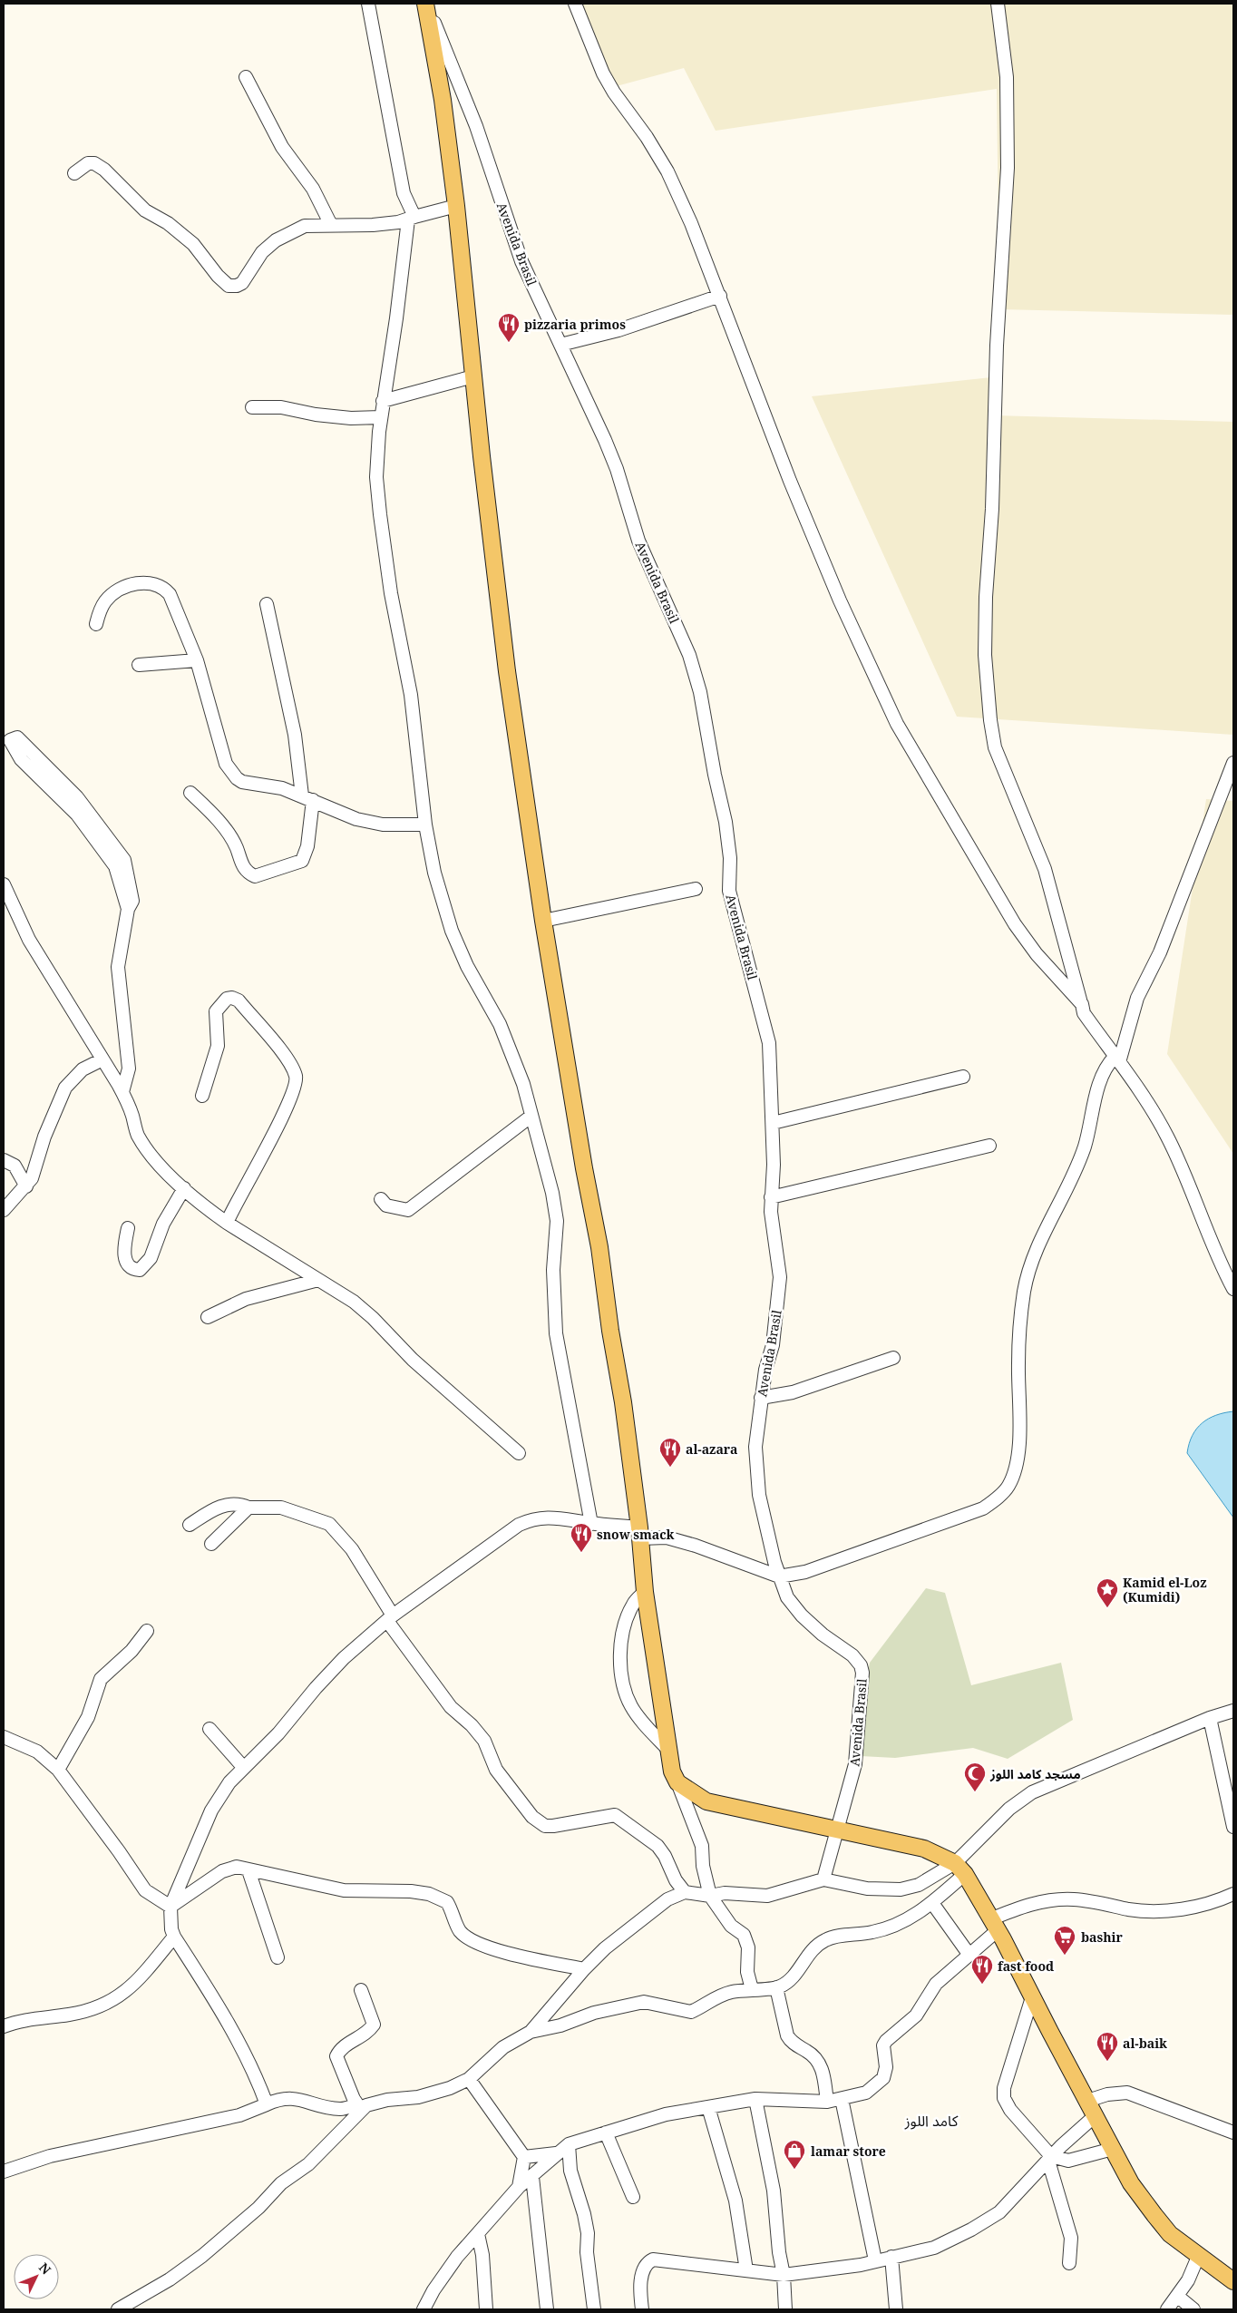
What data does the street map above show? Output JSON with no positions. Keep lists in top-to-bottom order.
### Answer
{
  "streets": {
    "street": ["Avenida Brasil"]
  },
  "districts": ["كامد اللوز"],
  "places": {
    "restaurant": [
      "pizzaria primos",
      "al-azara",
      "snow smack",
      "fast food",
      "al-baik"
    ],
    "place": ["Kamid el-Loz (Kumidi)"],
    "mosque": ["مسجد كامد اللوز"],
    "supermarket": ["bashir"],
    "shop": ["lamar store"]
  },
  "north": "top right"
}
